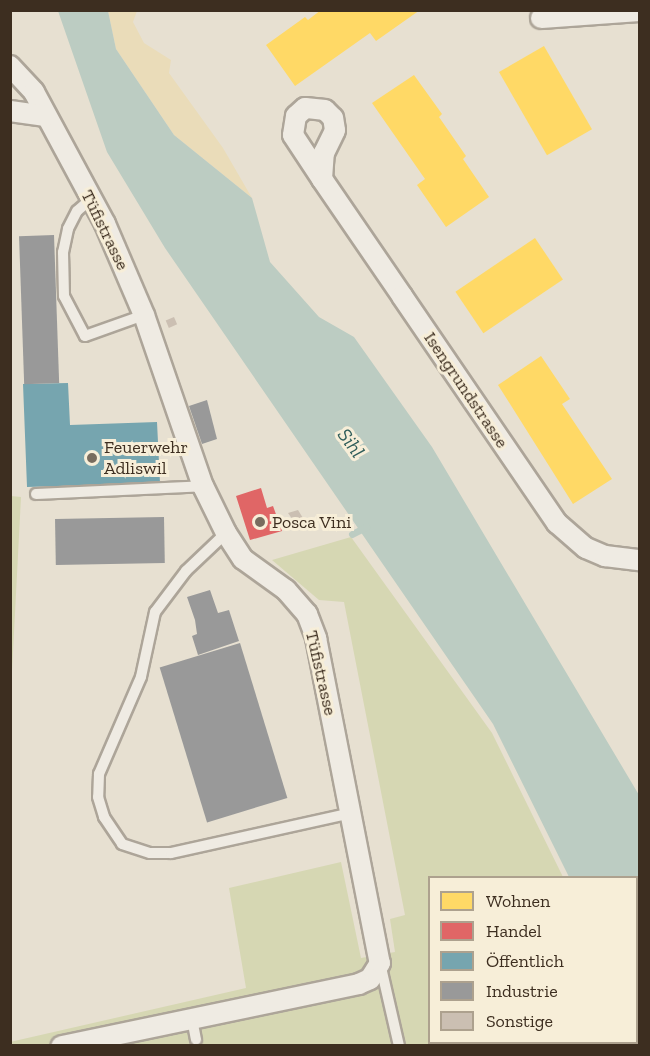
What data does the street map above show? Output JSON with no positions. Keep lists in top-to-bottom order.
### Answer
{
  "streets": {
    "street": ["Tüfistrasse", "Isengrundstrasse"]
  },
  "water": ["Sihl"],
  "places": ["Feuerwehr Adliswil", "Posca Vini"],
  "legend": [
    "Wohnen",
    "Handel",
    "Öffentlich",
    "Industrie",
    "Sonstige"
  ]
}
